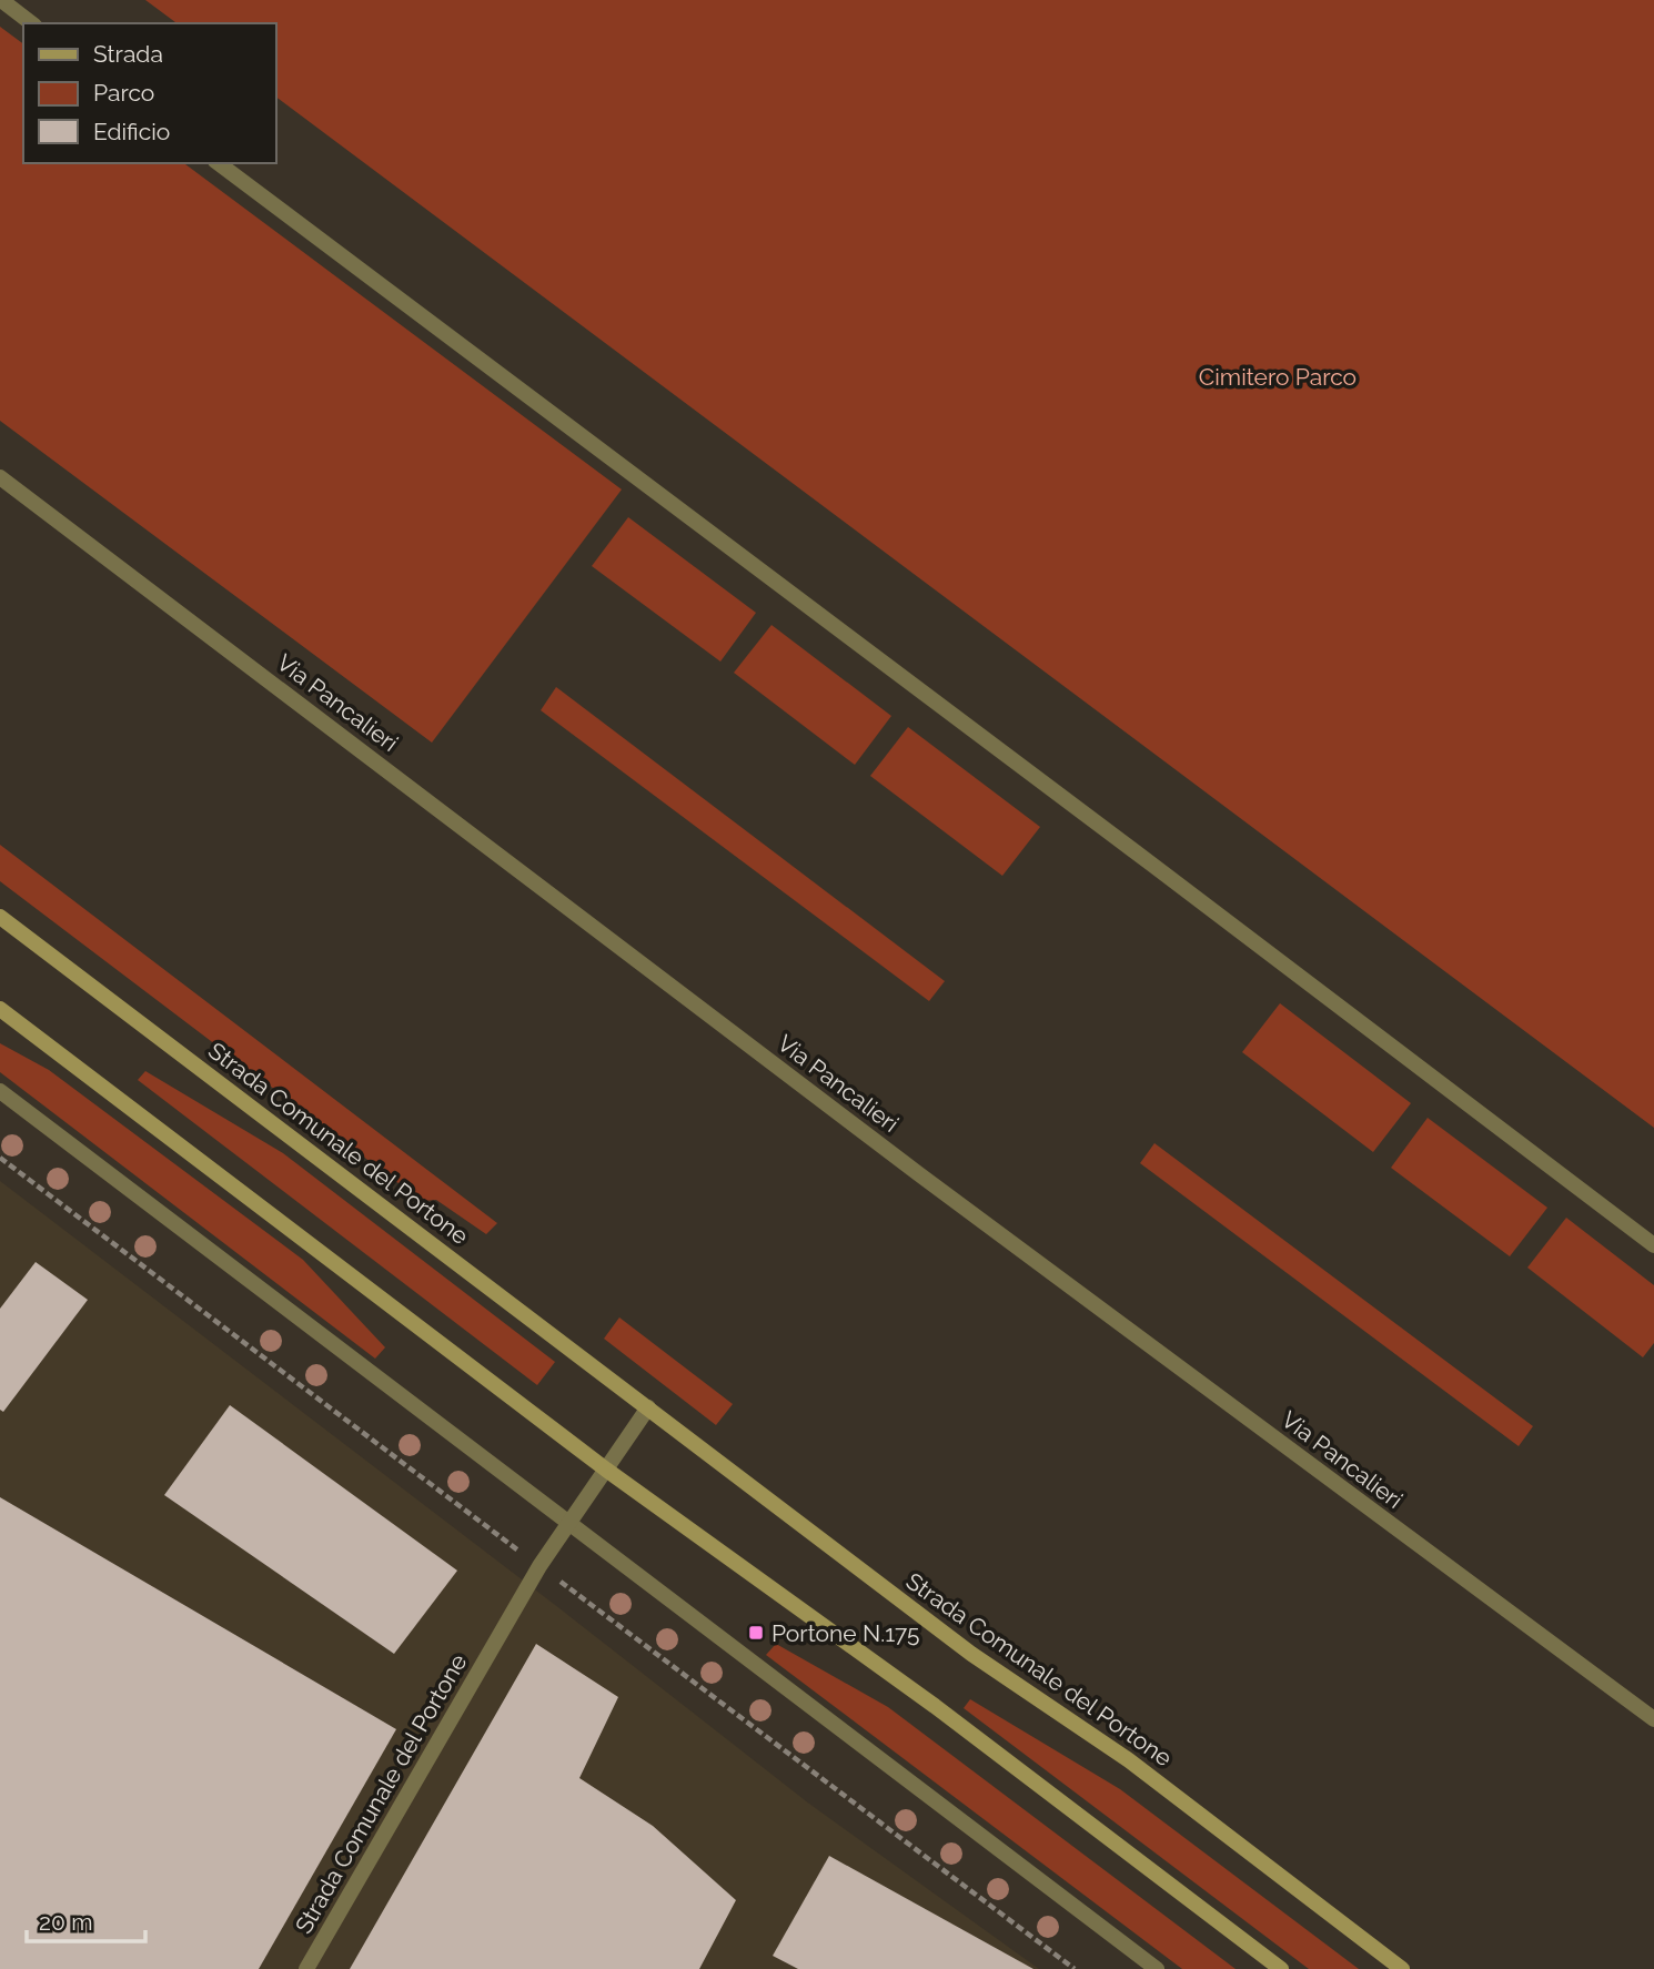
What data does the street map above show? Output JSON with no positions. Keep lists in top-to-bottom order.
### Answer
{
  "streets": {
    "street": ["Via Pancalieri", "Strada Comunale del Portone"]
  },
  "parks": ["Cimitero Parco"],
  "places": {
    "transit": ["Portone N.175"]
  },
  "legend": ["Strada", "Parco", "Edificio"],
  "scale_bar": "20 m"
}
